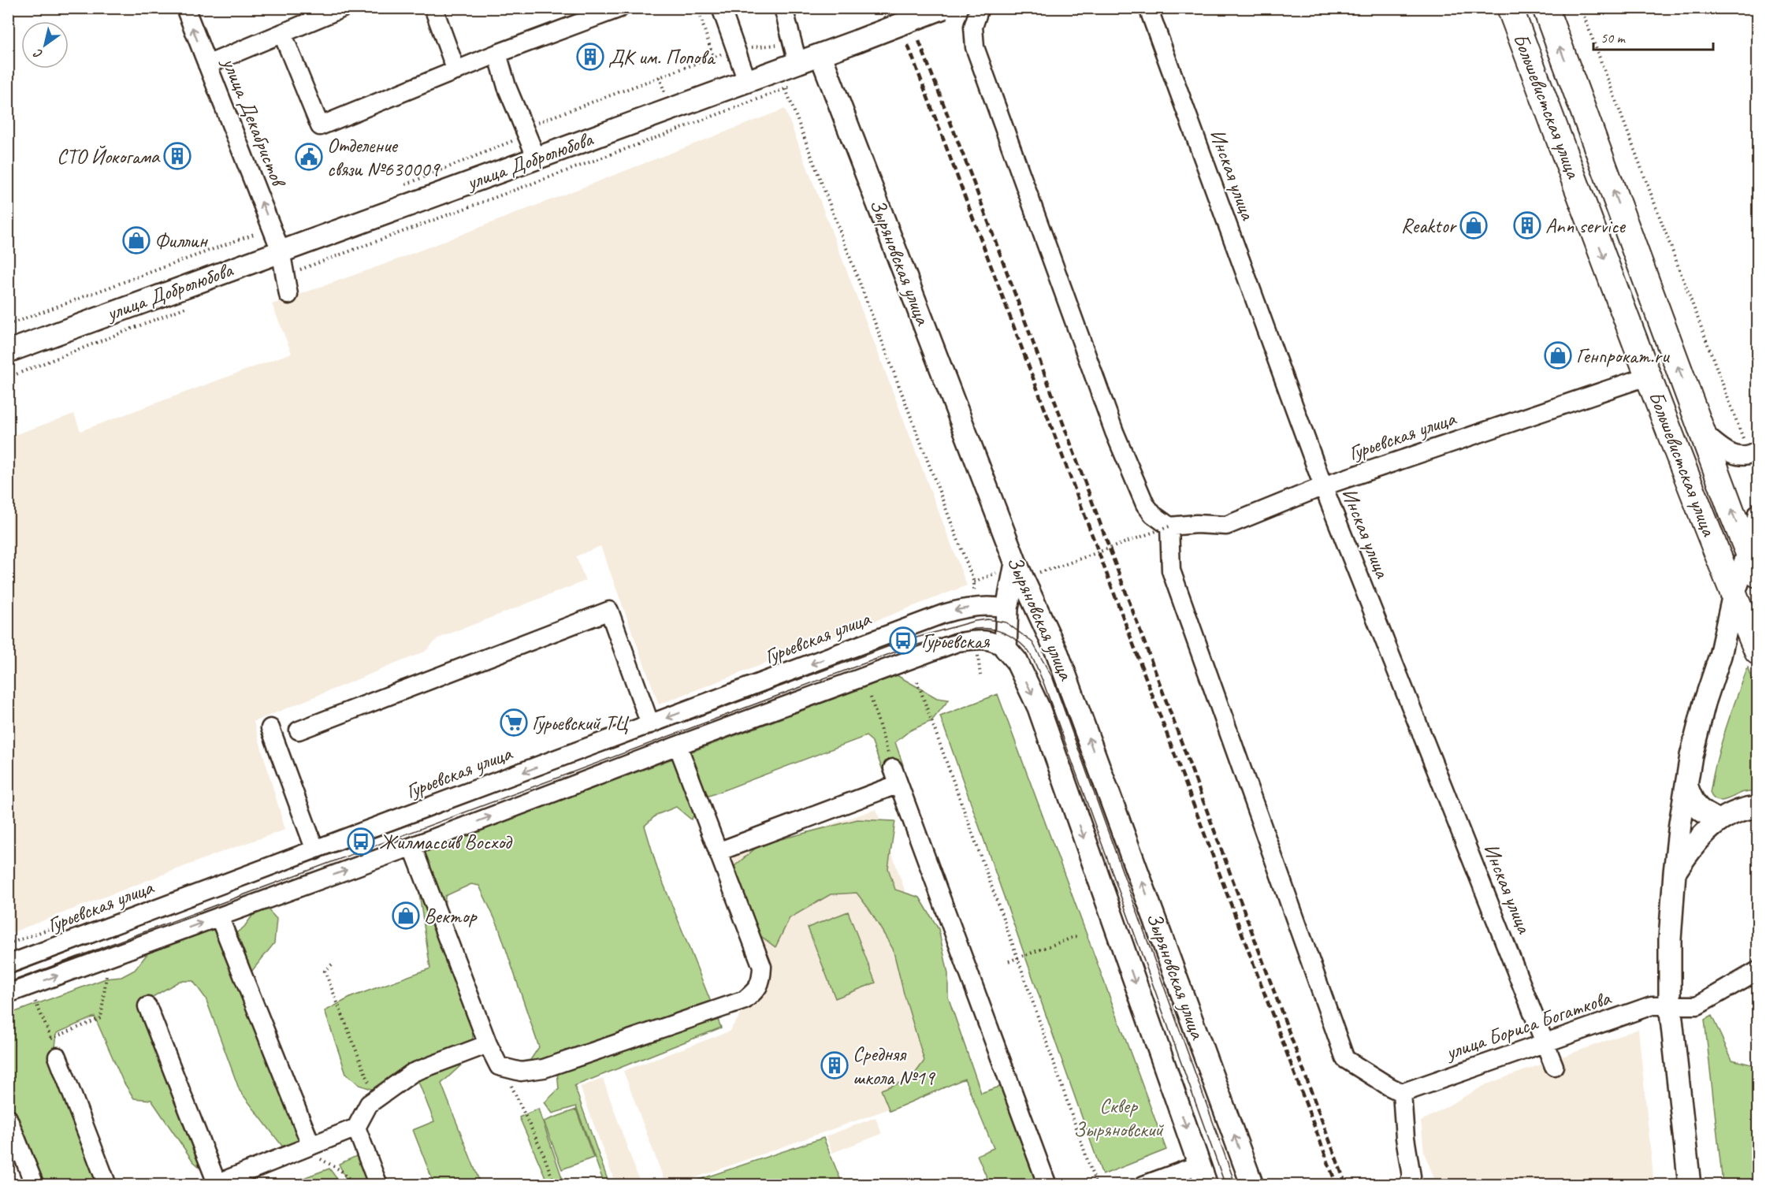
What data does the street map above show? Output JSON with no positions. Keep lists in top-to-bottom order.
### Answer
{
  "streets": {
    "highway": ["Большевистская улица"],
    "main road": ["улица Добролюбова", "Зыряновская улица"],
    "street": [
      "улица Декабристов",
      "Инская улица",
      "Гурьевская улица",
      "улица Бориса Богаткова"
    ]
  },
  "crossings": [
    ["Большевистская улица", "Гурьевская улица"],
    ["улица Декабристов", "улица Добролюбова"],
    ["улица Добролюбова", "Зыряновская улица"],
    ["Инская улица", "Гурьевская улица"],
    ["Инская улица", "улица Бориса Богаткова"]
  ],
  "one_way": ["улица Декабристов"],
  "parks": ["Cквер Зыряновский"],
  "places": {
    "building": [
      "ДК им. Попова",
      "СТО Йокогама",
      "Ann service",
      "Средняя школа №19"
    ],
    "public building": ["Отделение связи №630009"],
    "shop": [
      "Reaktor",
      "Филлин",
      "Генпрокат.ru",
      "Вектор"
    ],
    "bus stop": ["Гурьевская", "Жилмассив Восход"],
    "supermarket": ["Гурьевский ТЦ"]
  },
  "scale_bar": "50 m",
  "north": "bottom left"
}
